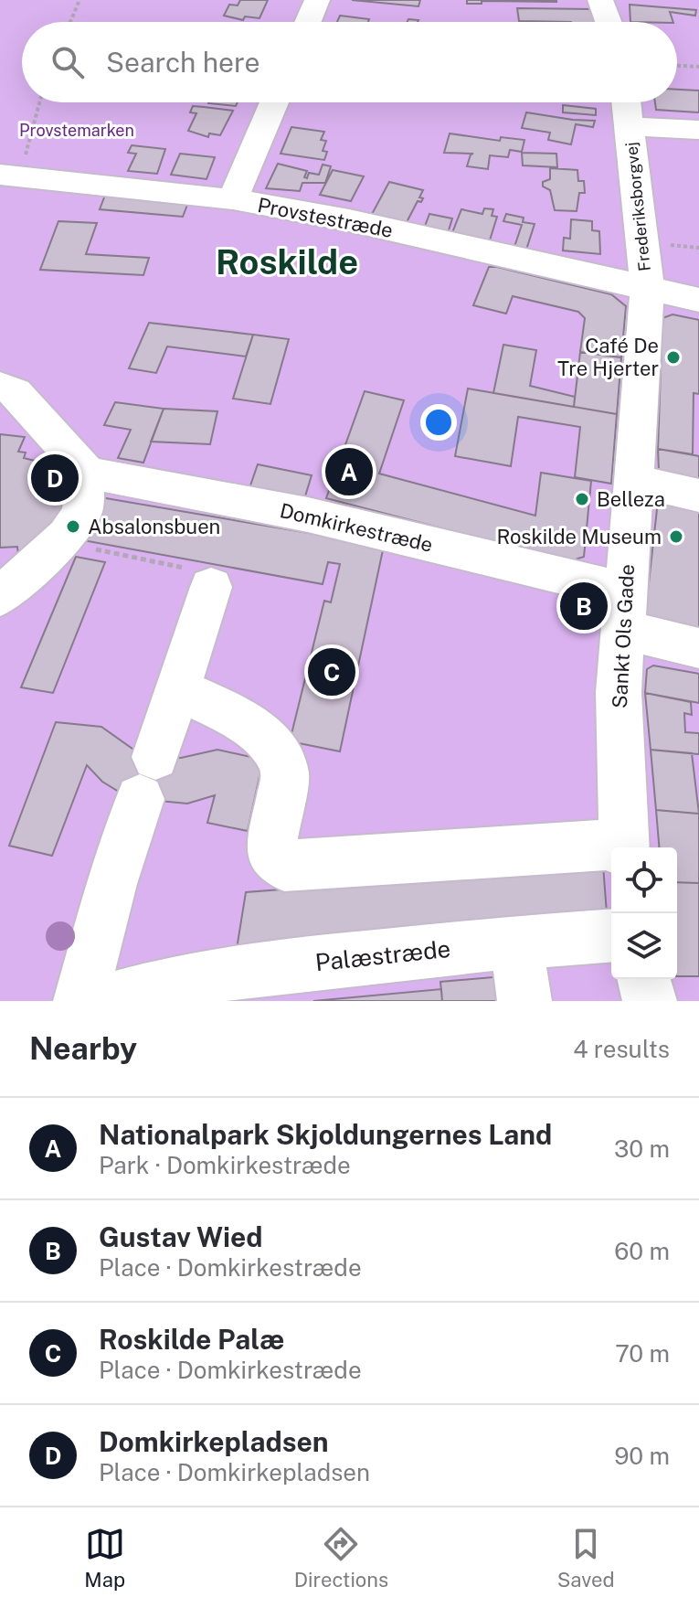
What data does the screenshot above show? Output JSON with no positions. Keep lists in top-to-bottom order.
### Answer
{
  "streets": {
    "street": [
      "Frederiksborgvej",
      "Provstestræde",
      "Domkirkestræde",
      "Sankt Ols Gade",
      "Palæstræde"
    ]
  },
  "crossings": [
    ["Frederiksborgvej", "Provstestræde"],
    ["Frederiksborgvej", "Sankt Ols Gade"],
    ["Provstestræde", "Sankt Ols Gade"],
    ["Domkirkestræde", "Sankt Ols Gade"]
  ],
  "districts": ["Roskilde"],
  "parks": ["Provstemarken"],
  "places": [
    "Café De Tre Hjerter",
    "Belleza",
    "Absalonsbuen",
    "Roskilde Museum"
  ],
  "page": {
    "search": "Search here",
    "pins": [
      "A",
      "D",
      "B",
      "C"
    ],
    "heading": ["Nearby", "4 results"],
    "list": [
      {
        "mark": "A",
        "name": "Nationalpark Skjoldungernes Land",
        "note": "Park · Domkirkestræde",
        "value": "30 m"
      },
      {
        "mark": "B",
        "name": "Gustav Wied",
        "note": "Place · Domkirkestræde",
        "value": "60 m"
      },
      {
        "mark": "C",
        "name": "Roskilde Palæ",
        "note": "Place · Domkirkestræde",
        "value": "70 m"
      },
      {
        "mark": "D",
        "name": "Domkirkepladsen",
        "note": "Place · Domkirkepladsen",
        "value": "90 m"
      }
    ],
    "nav": ["Map", "Directions", "Saved"]
  }
}
